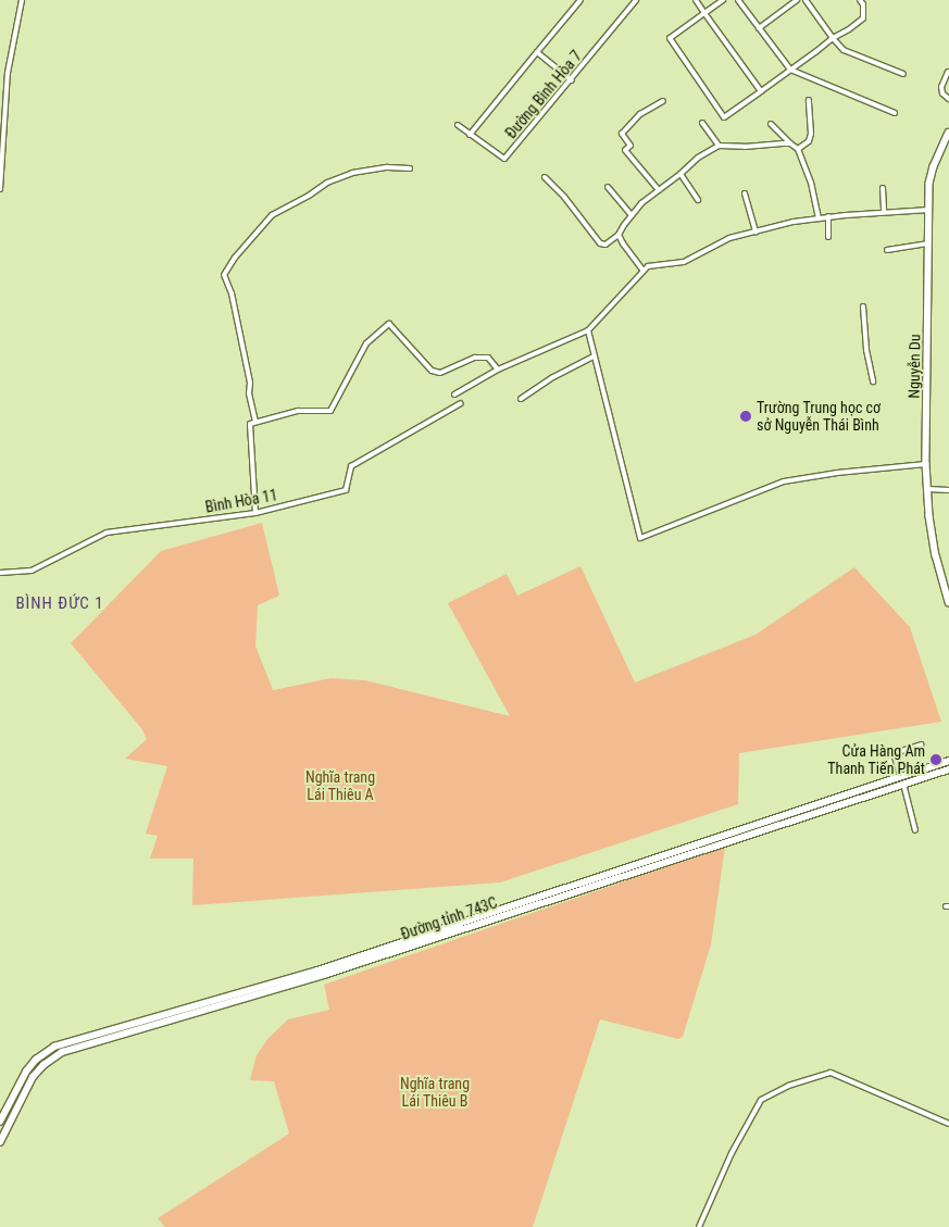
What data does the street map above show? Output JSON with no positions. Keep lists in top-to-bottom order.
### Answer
{
  "streets": {
    "main road": ["Nguyễn Du", "Đường tỉnh 743C"],
    "street": ["Đường Bình Hòa 7", "Bình Hòa 11"]
  },
  "districts": ["BÌNH ĐỨC 1"],
  "parks": ["Nghĩa trang Lái Thiêu A", "Nghĩa trang Lái Thiêu B"],
  "places": ["Trường Trung học cơ sở Nguyễn Thái Bình", "Cửa Hàng Am Thanh Tiến Phát"]
}
